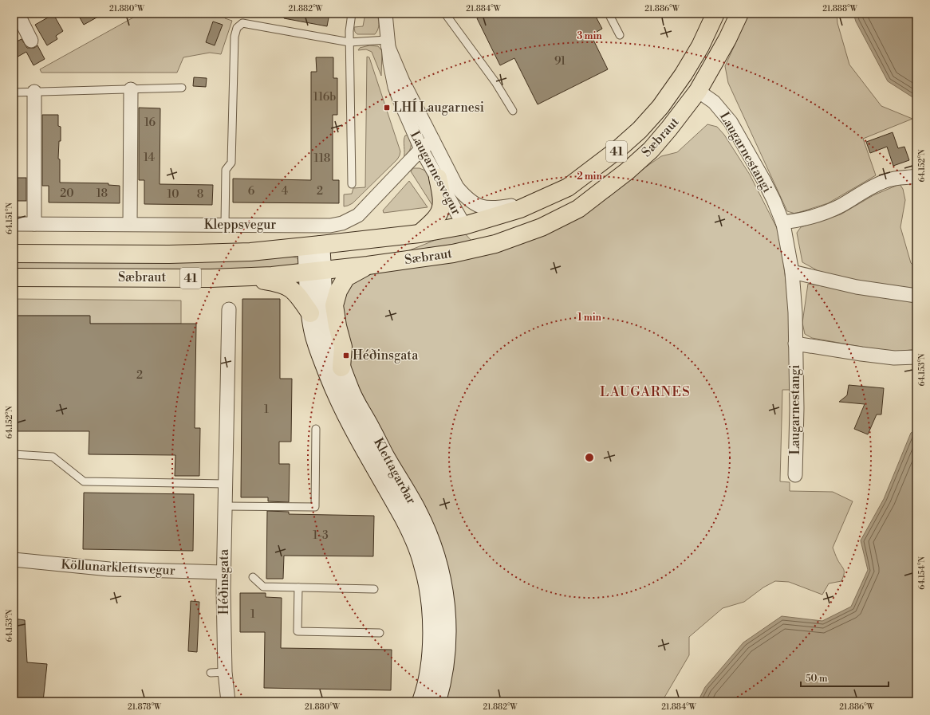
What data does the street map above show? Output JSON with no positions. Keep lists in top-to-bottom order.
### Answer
{
  "streets": {
    "main road": ["Sæbraut", "41", "Klettagarðar"],
    "street": [
      "Laugarnestangi",
      "Laugarnesvegur",
      "Kleppsvegur",
      "Köllunarklettsvegur",
      "Héðinsgata"
    ]
  },
  "crossings": [
    ["Sæbraut", "Laugarnestangi"],
    ["Sæbraut", "Laugarnesvegur"],
    ["Sæbraut", "Klettagarðar"],
    ["Laugarnesvegur", "Kleppsvegur"],
    ["Köllunarklettsvegur", "Héðinsgata"]
  ],
  "districts": ["LAUGARNES"],
  "places": {
    "transit": ["LHÍ Laugarnesi", "Héðinsgata"]
  },
  "house_numbers": [
    "91",
    "116b",
    "16",
    "14",
    "118",
    "6",
    "4",
    "2",
    "20",
    "18",
    "10",
    "8",
    "2",
    "1",
    "1-3",
    "1"
  ],
  "scale_bar": "50 m",
  "coordinates": [
    "21.880°W",
    "21.882°W",
    "21.884°W",
    "21.886°W",
    "21.888°W",
    "64.152°N",
    "64.151°N",
    "64.153°N",
    "64.154°N",
    "21.878°W"
  ],
  "rings": ["3 min", "2 min", "1 min"]
}
